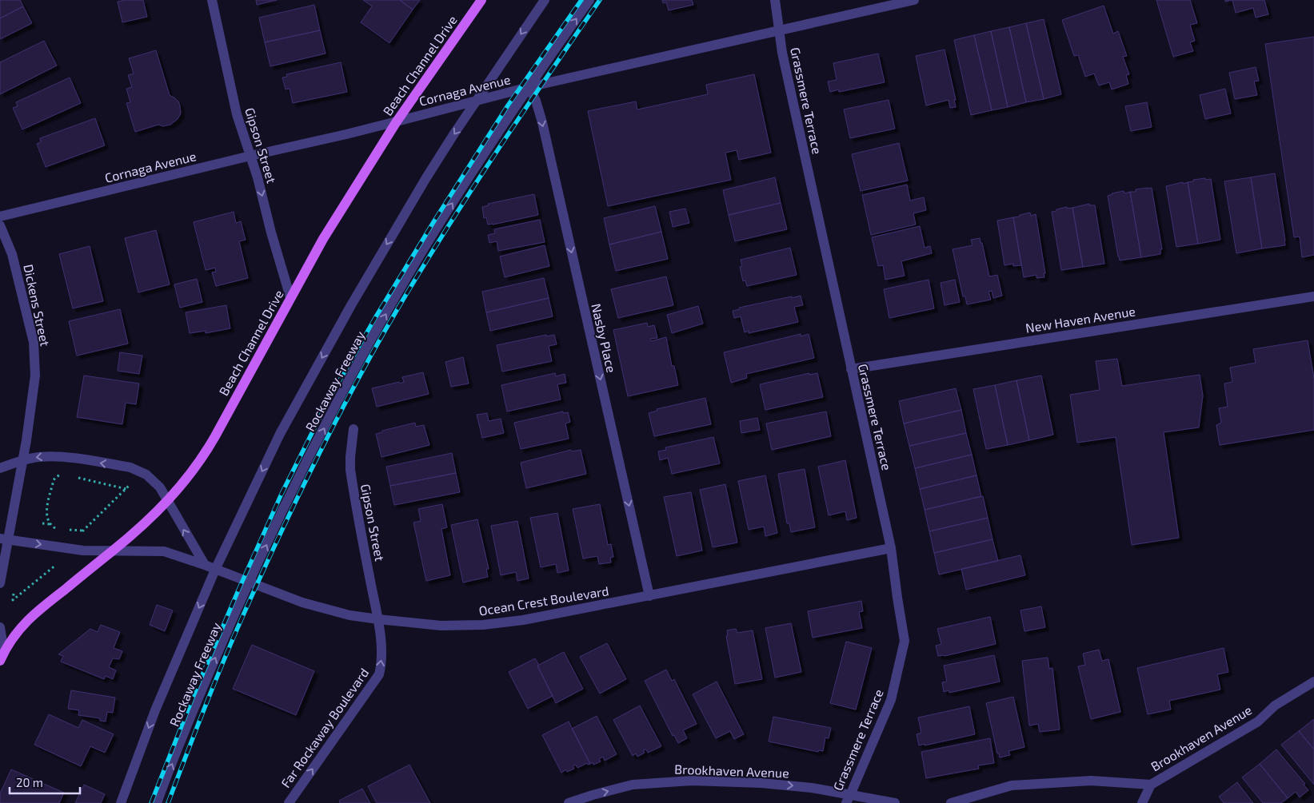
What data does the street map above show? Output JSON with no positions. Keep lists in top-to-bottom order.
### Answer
{
  "streets": {
    "main road": ["Beach Channel Drive"],
    "street": [
      "Cornaga Avenue",
      "Grassmere Terrace",
      "Gipson Street",
      "Dickens Street",
      "New Haven Avenue",
      "Nasby Place",
      "Rockaway Freeway",
      "Ocean Crest Boulevard",
      "Far Rockaway Boulevard",
      "Brookhaven Avenue"
    ]
  },
  "crossings": [
    ["Beach Channel Drive", "Cornaga Avenue"],
    ["Beach Channel Drive", "Gipson Street"],
    ["Beach Channel Drive", "Ocean Crest Boulevard"],
    ["Cornaga Avenue", "Grassmere Terrace"],
    ["Cornaga Avenue", "Gipson Street"],
    ["Cornaga Avenue", "Nasby Place"],
    ["Cornaga Avenue", "Rockaway Freeway"],
    ["Grassmere Terrace", "New Haven Avenue"],
    ["Grassmere Terrace", "Ocean Crest Boulevard"],
    ["Grassmere Terrace", "Brookhaven Avenue"],
    ["Gipson Street", "Ocean Crest Boulevard"],
    ["Gipson Street", "Far Rockaway Boulevard"],
    ["Dickens Street", "Ocean Crest Boulevard"],
    ["Nasby Place", "Rockaway Freeway"],
    ["Nasby Place", "Ocean Crest Boulevard"],
    ["Rockaway Freeway", "Ocean Crest Boulevard"],
    ["Ocean Crest Boulevard", "Far Rockaway Boulevard"]
  ],
  "one_way": ["Nasby Place", "Far Rockaway Boulevard", "Brookhaven Avenue"],
  "scale_bar": "20 m"
}
